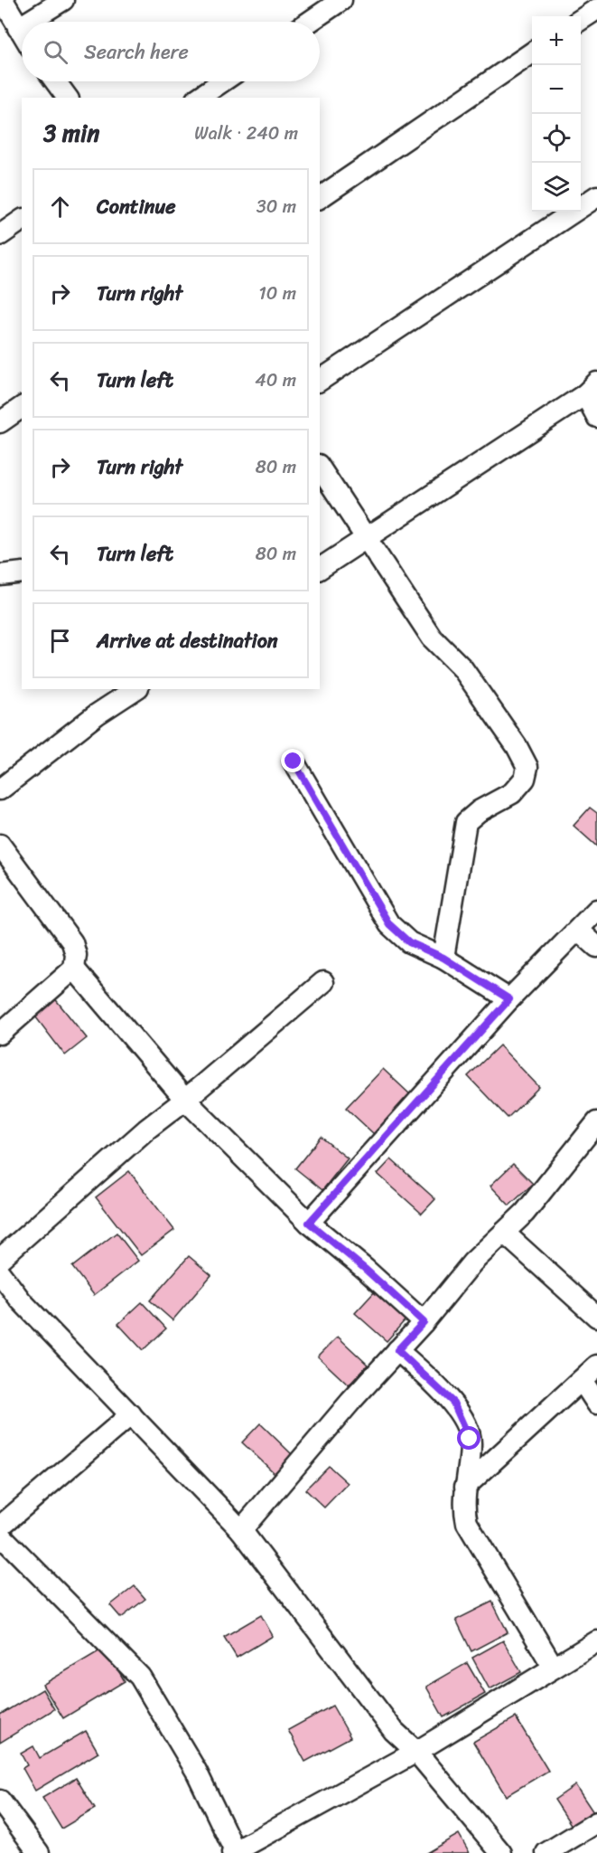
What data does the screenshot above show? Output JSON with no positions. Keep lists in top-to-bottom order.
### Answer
{
  "page": {
    "map_buttons": ["+", "−"],
    "search": "Search here",
    "heading": ["3 min", "Walk · 240 m"],
    "list": [
      ["Continue", "30 m"],
      ["Turn right", "10 m"],
      ["Turn left", "40 m"],
      ["Turn right", "80 m"],
      ["Turn left", "80 m"],
      "Arrive at destination"
    ]
  }
}
